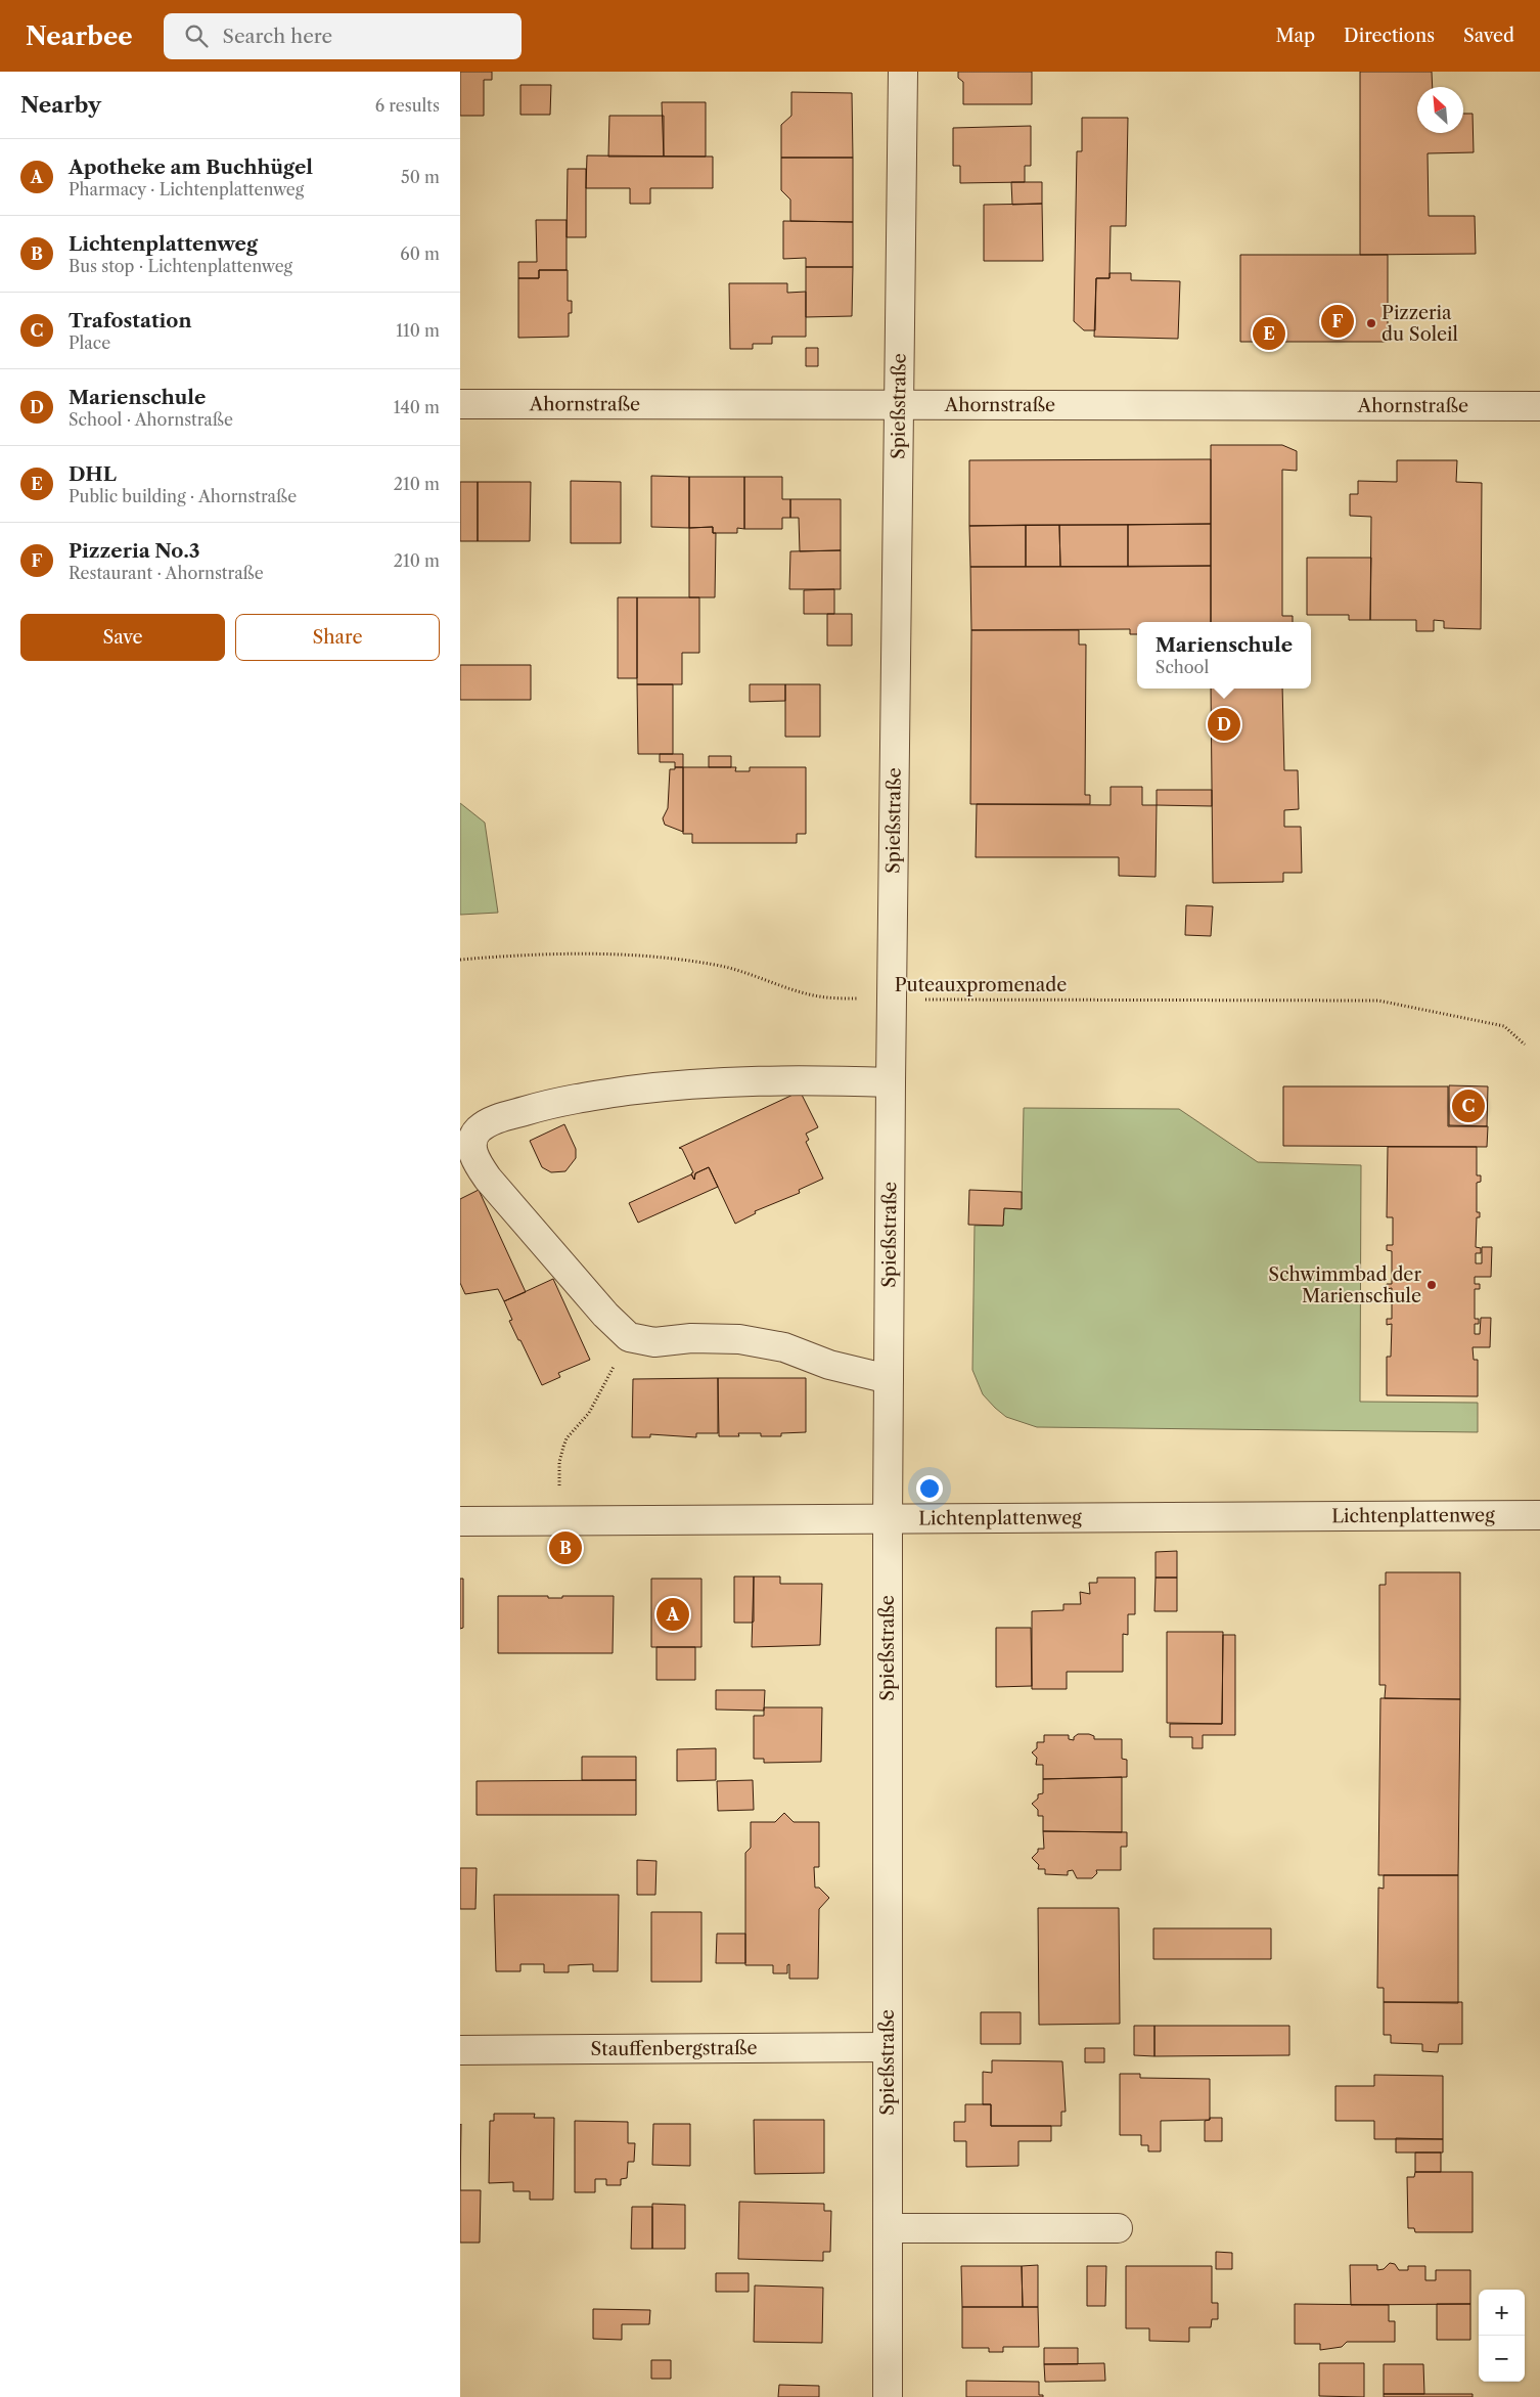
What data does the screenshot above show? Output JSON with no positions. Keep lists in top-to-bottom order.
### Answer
{
  "streets": {
    "street": [
      "Ahornstraße",
      "Spießstraße",
      "Lichtenplattenweg",
      "Stauffenbergstraße"
    ],
    "path": ["Puteauxpromenade"]
  },
  "crossings": [
    ["Ahornstraße", "Spießstraße"],
    ["Spießstraße", "Puteauxpromenade"],
    ["Spießstraße", "Lichtenplattenweg"],
    ["Spießstraße", "Stauffenbergstraße"]
  ],
  "places": ["Pizzeria du Soleil", "Schwimmbad der Marienschule"],
  "north": "top left",
  "page": {
    "header": "Nearbee",
    "search": "Search here",
    "nav": ["Map", "Directions", "Saved"],
    "heading": ["Nearby", "6 results"],
    "list": [
      {
        "mark": "A",
        "name": "Apotheke am Buchhügel",
        "note": "Pharmacy · Lichtenplattenweg",
        "value": "50 m"
      },
      {
        "mark": "B",
        "name": "Lichtenplattenweg",
        "note": "Bus stop · Lichtenplattenweg",
        "value": "60 m"
      },
      {
        "mark": "C",
        "name": "Trafostation",
        "note": "Place",
        "value": "110 m"
      },
      {
        "mark": "D",
        "name": "Marienschule",
        "note": "School · Ahornstraße",
        "value": "140 m"
      },
      {
        "mark": "E",
        "name": "DHL",
        "note": "Public building · Ahornstraße",
        "value": "210 m"
      },
      {
        "mark": "F",
        "name": "Pizzeria No.3",
        "note": "Restaurant · Ahornstraße",
        "value": "210 m"
      }
    ],
    "pins": [
      "F",
      "E",
      "D",
      "C",
      "B",
      "A"
    ],
    "buttons": ["Save", "Share"],
    "popup": ["Marienschule", "School"],
    "map_buttons": ["+", "−"]
  }
}
